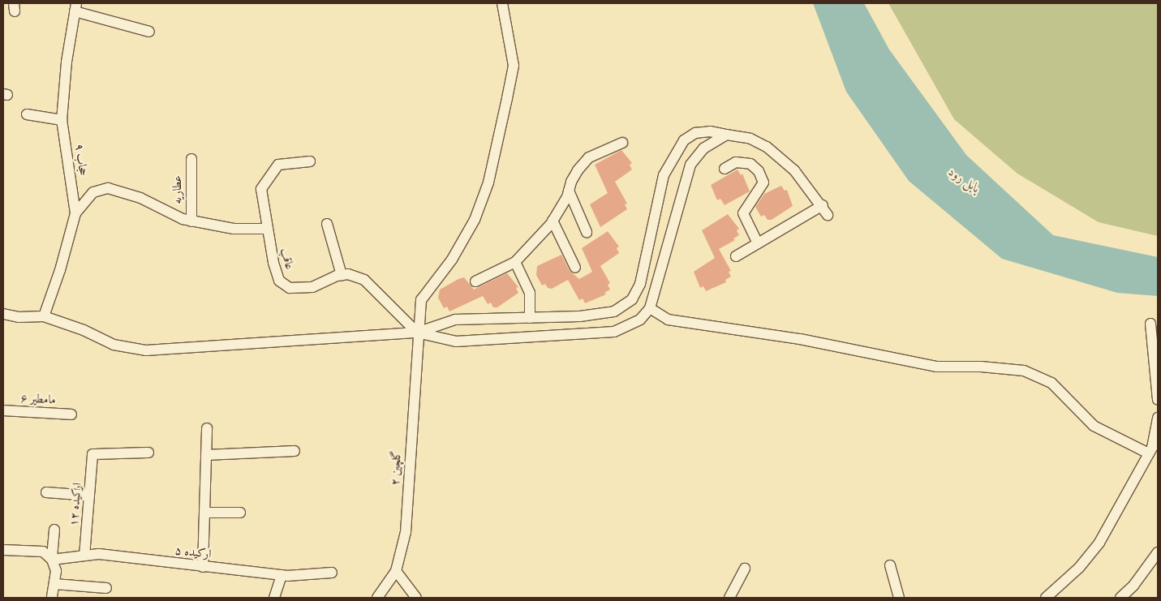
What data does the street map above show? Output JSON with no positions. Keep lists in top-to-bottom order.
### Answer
{
  "streets": {
    "street": [
      "حجاب ۹",
      "عطاریه",
      "عاقب",
      "مامطیر ۶",
      "گلچین ۲",
      "ارکیده ۱۲",
      "ارکیده ۵"
    ]
  },
  "crossings": [
    ["عاقب", "گلچین ۲"],
    ["ارکیده ۱۲", "ارکیده ۵"]
  ],
  "water": ["بابل رود"]
}
